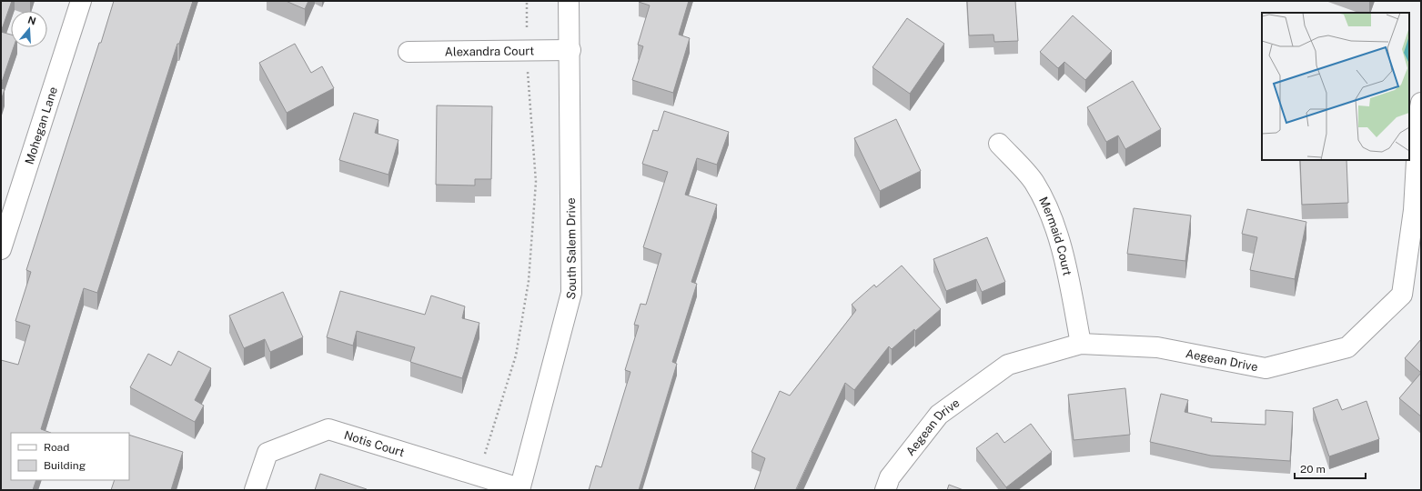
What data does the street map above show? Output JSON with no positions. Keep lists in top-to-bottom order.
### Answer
{
  "streets": {
    "street": [
      "Alexandra Court",
      "Mohegan Lane",
      "Mermaid Court",
      "South Salem Drive",
      "Aegean Drive",
      "Notis Court"
    ]
  },
  "crossings": [
    ["Alexandra Court", "South Salem Drive"],
    ["Mermaid Court", "Aegean Drive"],
    ["South Salem Drive", "Notis Court"]
  ],
  "legend": ["Road", "Building"],
  "scale_bar": "20 m",
  "north": "top"
}
